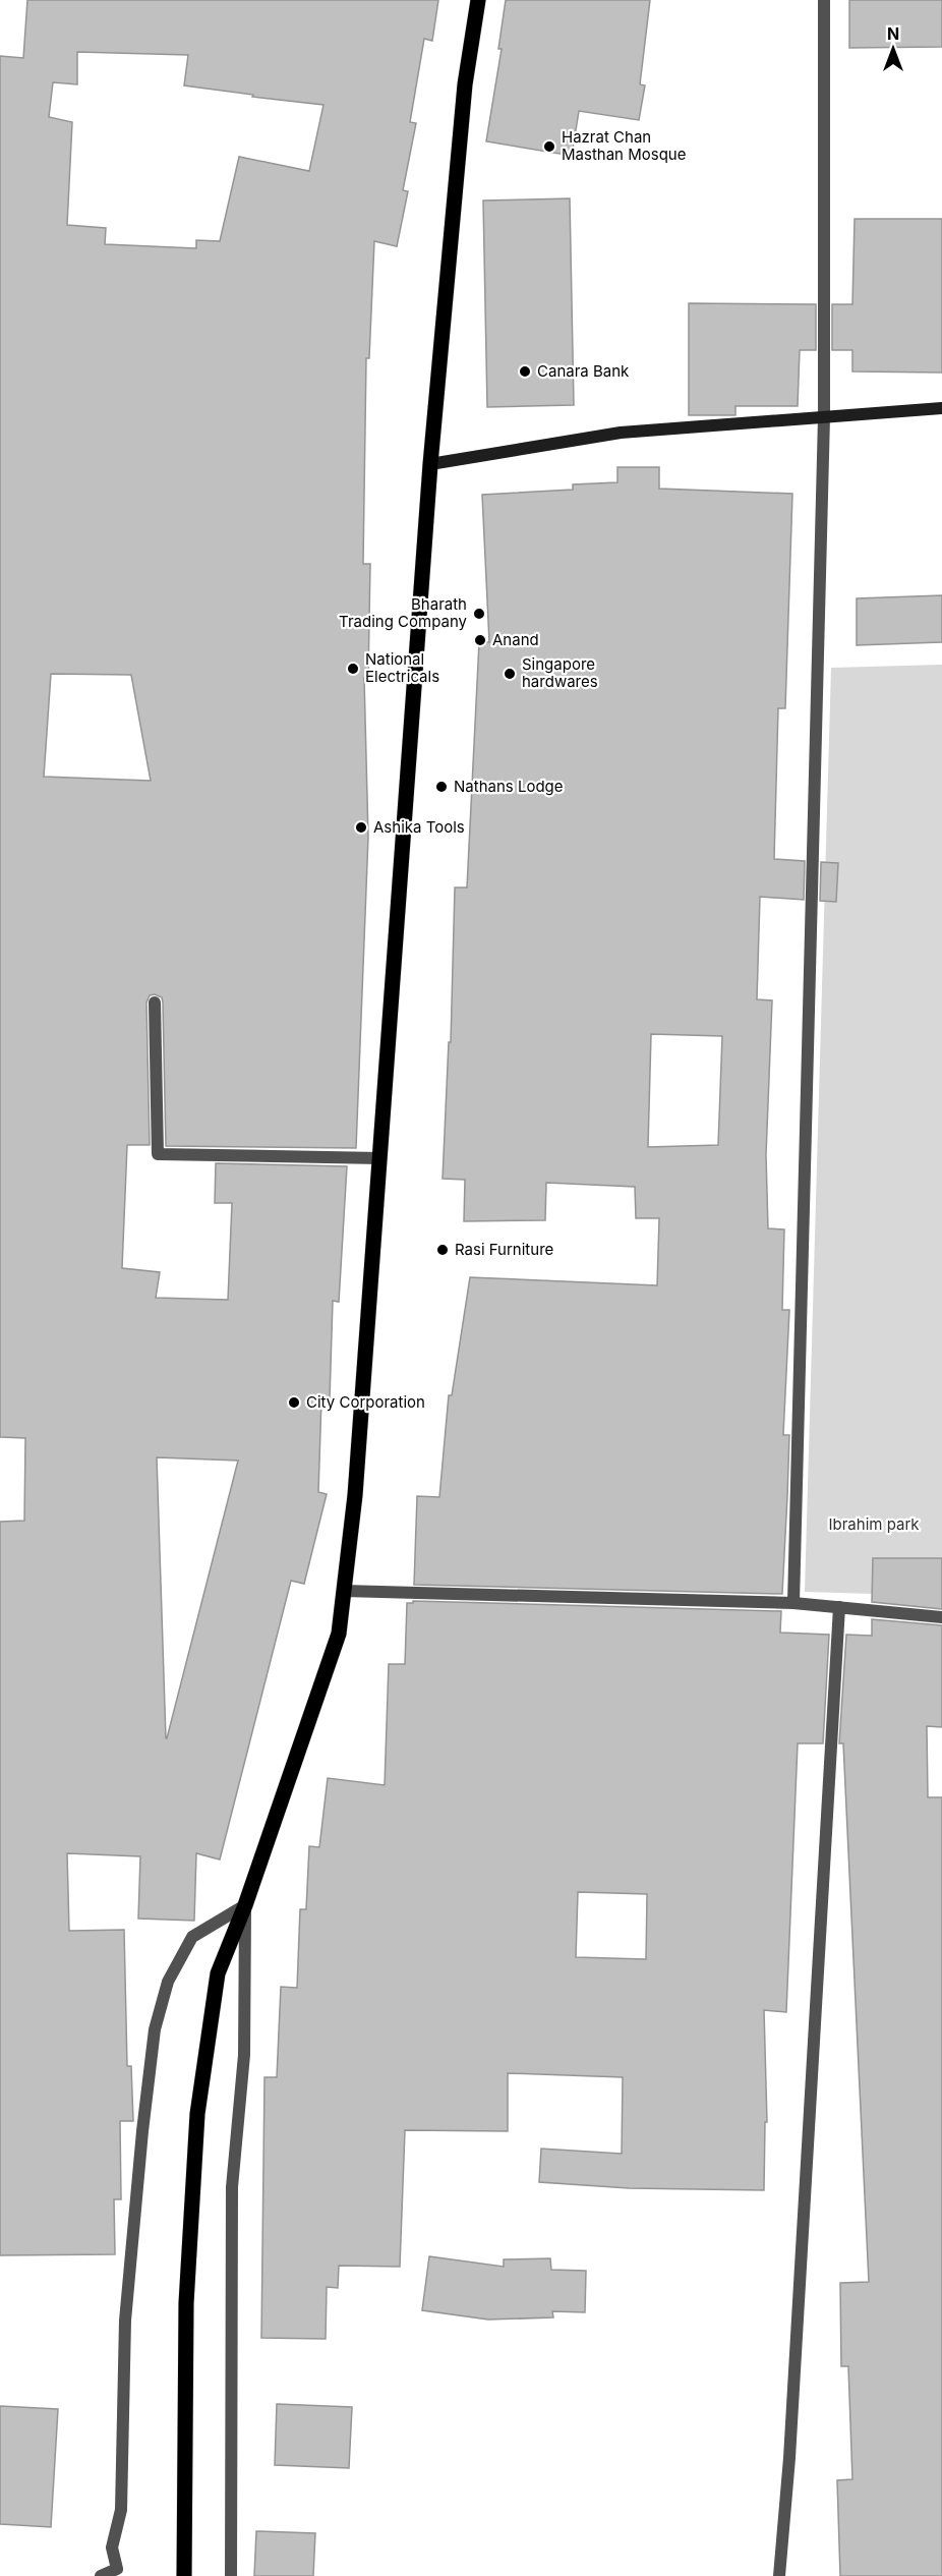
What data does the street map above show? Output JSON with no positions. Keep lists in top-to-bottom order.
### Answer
{
  "parks": ["Ibrahim park"],
  "places": [
    "Hazrat Chan Masthan Mosque",
    "Canara Bank",
    "Bharath Trading Company",
    "Anand",
    "National Electricals",
    "Singapore hardwares",
    "Nathans Lodge",
    "Ashika Tools",
    "Rasi Furniture",
    "City Corporation"
  ],
  "north": "top"
}
